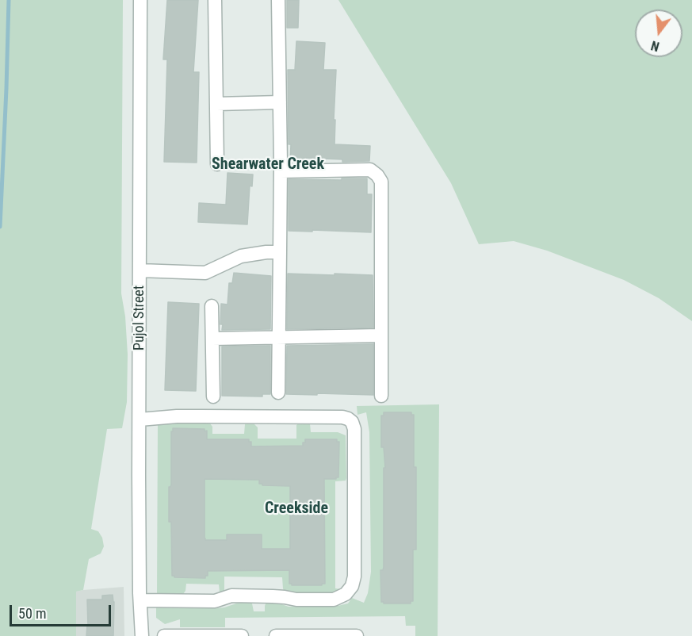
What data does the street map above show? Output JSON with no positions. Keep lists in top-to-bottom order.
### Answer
{
  "streets": {
    "street": ["Pujol Street"]
  },
  "districts": ["Shearwater Creek", "Creekside"],
  "scale_bar": "50 m",
  "north": "bottom"
}
